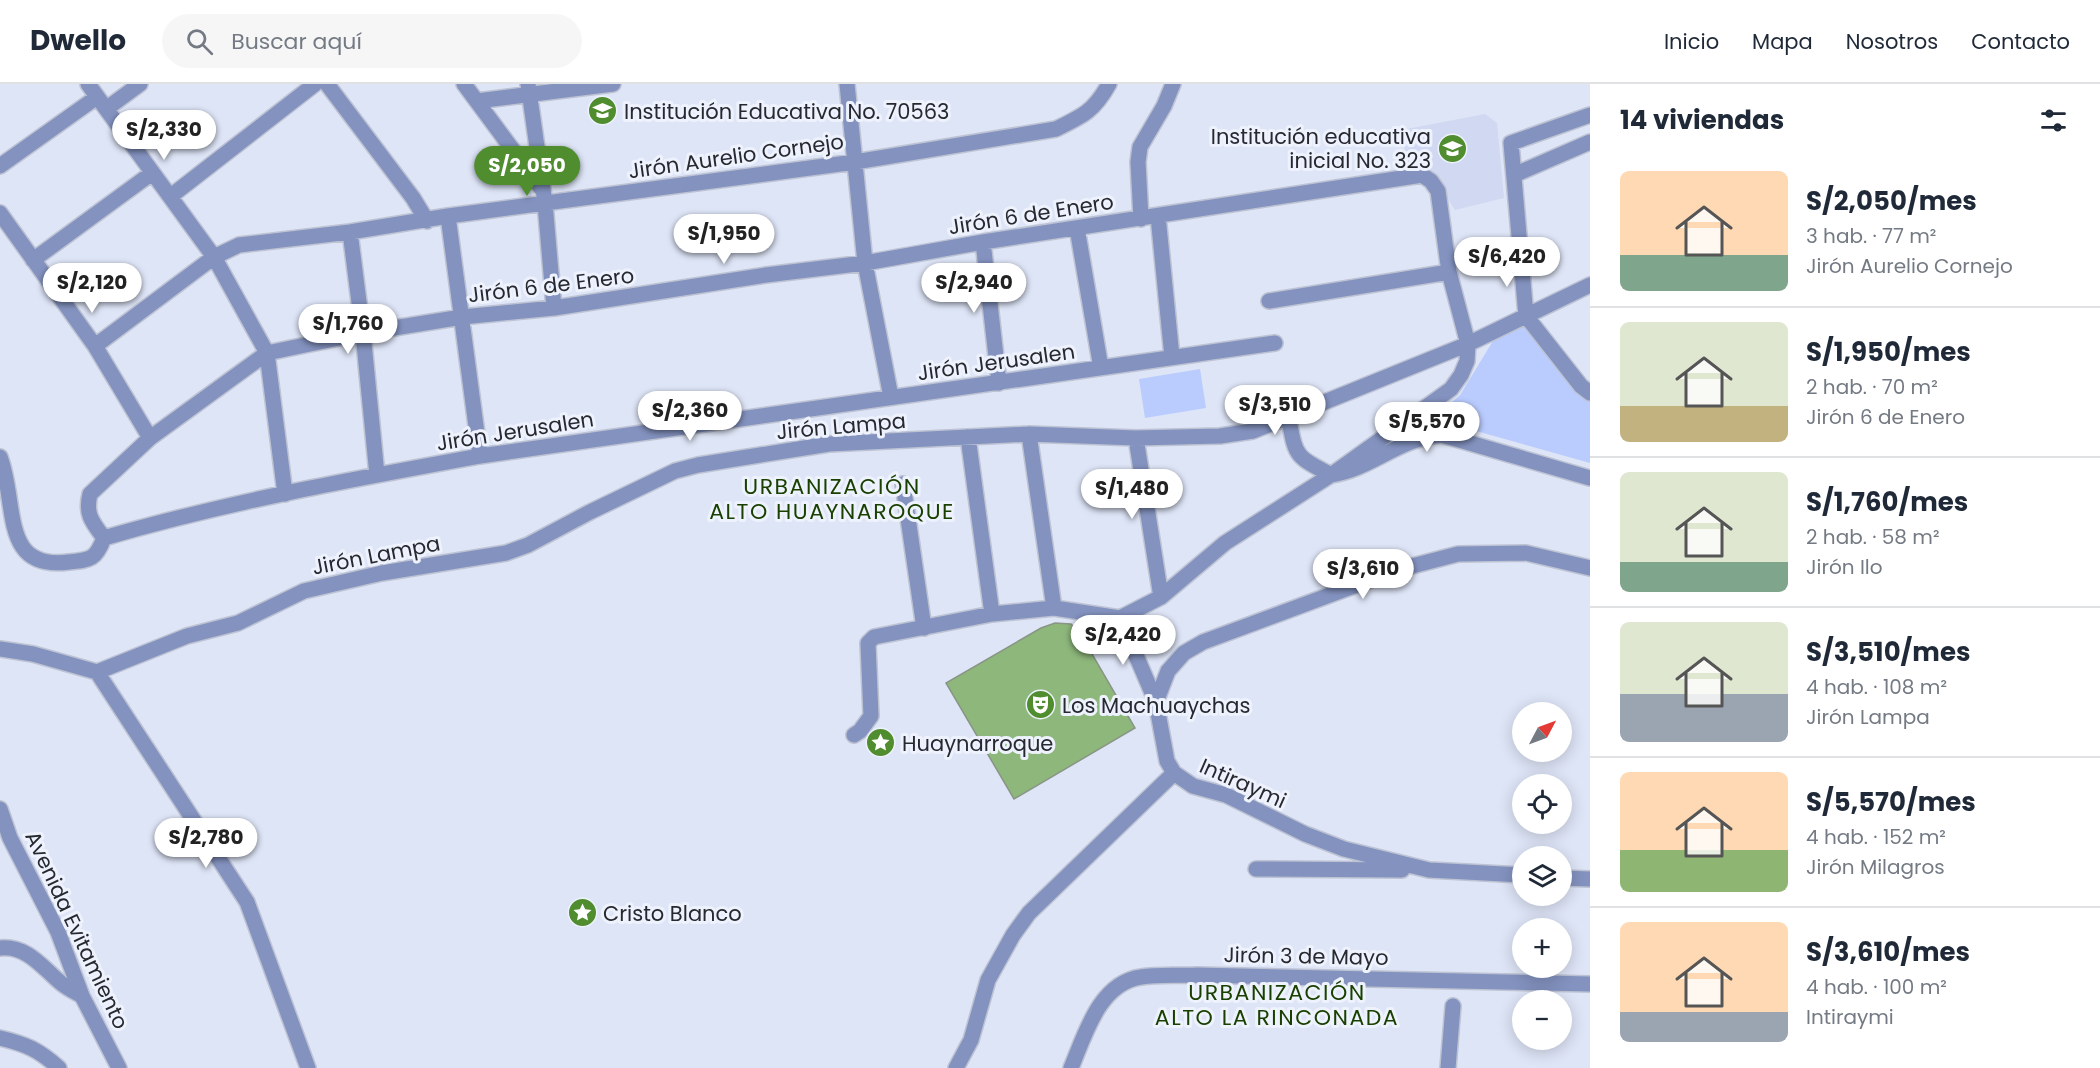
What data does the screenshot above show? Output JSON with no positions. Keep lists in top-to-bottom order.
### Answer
{
  "streets": {
    "street": [
      "Jirón Aurelio Cornejo",
      "Jirón 6 de Enero",
      "Jirón Jerusalen",
      "Jirón Lampa",
      "Intiraymi",
      "Avenida Evitamiento",
      "Jirón 3 de Mayo"
    ]
  },
  "crossings": [
    ["Jirón 6 de Enero", "Jirón Jerusalen"]
  ],
  "districts": ["URBANIZACIÓN ALTO HUAYNAROQUE", "URBANIZACIÓN ALTO LA RINCONADA"],
  "places": {
    "school or university": ["Institución Educativa No. 70563", "Institución educativa inicial No. 323"],
    "theatre": ["Los Machuaychas"],
    "place": ["Huaynarroque", "Cristo Blanco"]
  },
  "north": "top right",
  "page": {
    "header": "Dwello",
    "search": "Buscar aquí",
    "nav": [
      "Inicio",
      "Mapa",
      "Nosotros",
      "Contacto"
    ],
    "heading": "14 viviendas",
    "price": [
      "S/2,330",
      "S/2,050",
      "S/1,950",
      "S/6,420",
      "S/2,120",
      "S/2,940",
      "S/1,760",
      "S/3,510",
      "S/2,360",
      "S/5,570",
      "S/1,480",
      "S/3,610",
      "S/2,420",
      "S/2,780"
    ],
    "list": [
      {
        "name": "S/2,050/mes",
        "note": "3 hab. · 77 m² · Jirón Aurelio Cornejo"
      },
      {
        "name": "S/1,950/mes",
        "note": "2 hab. · 70 m² · Jirón 6 de Enero"
      },
      {
        "name": "S/1,760/mes",
        "note": "2 hab. · 58 m² · Jirón Ilo"
      },
      {
        "name": "S/3,510/mes",
        "note": "4 hab. · 108 m² · Jirón Lampa"
      },
      {
        "name": "S/5,570/mes",
        "note": "4 hab. · 152 m² · Jirón Milagros"
      },
      {
        "name": "S/3,610/mes",
        "note": "4 hab. · 100 m² · Intiraymi"
      }
    ],
    "map_buttons": ["+", "−"]
  }
}
